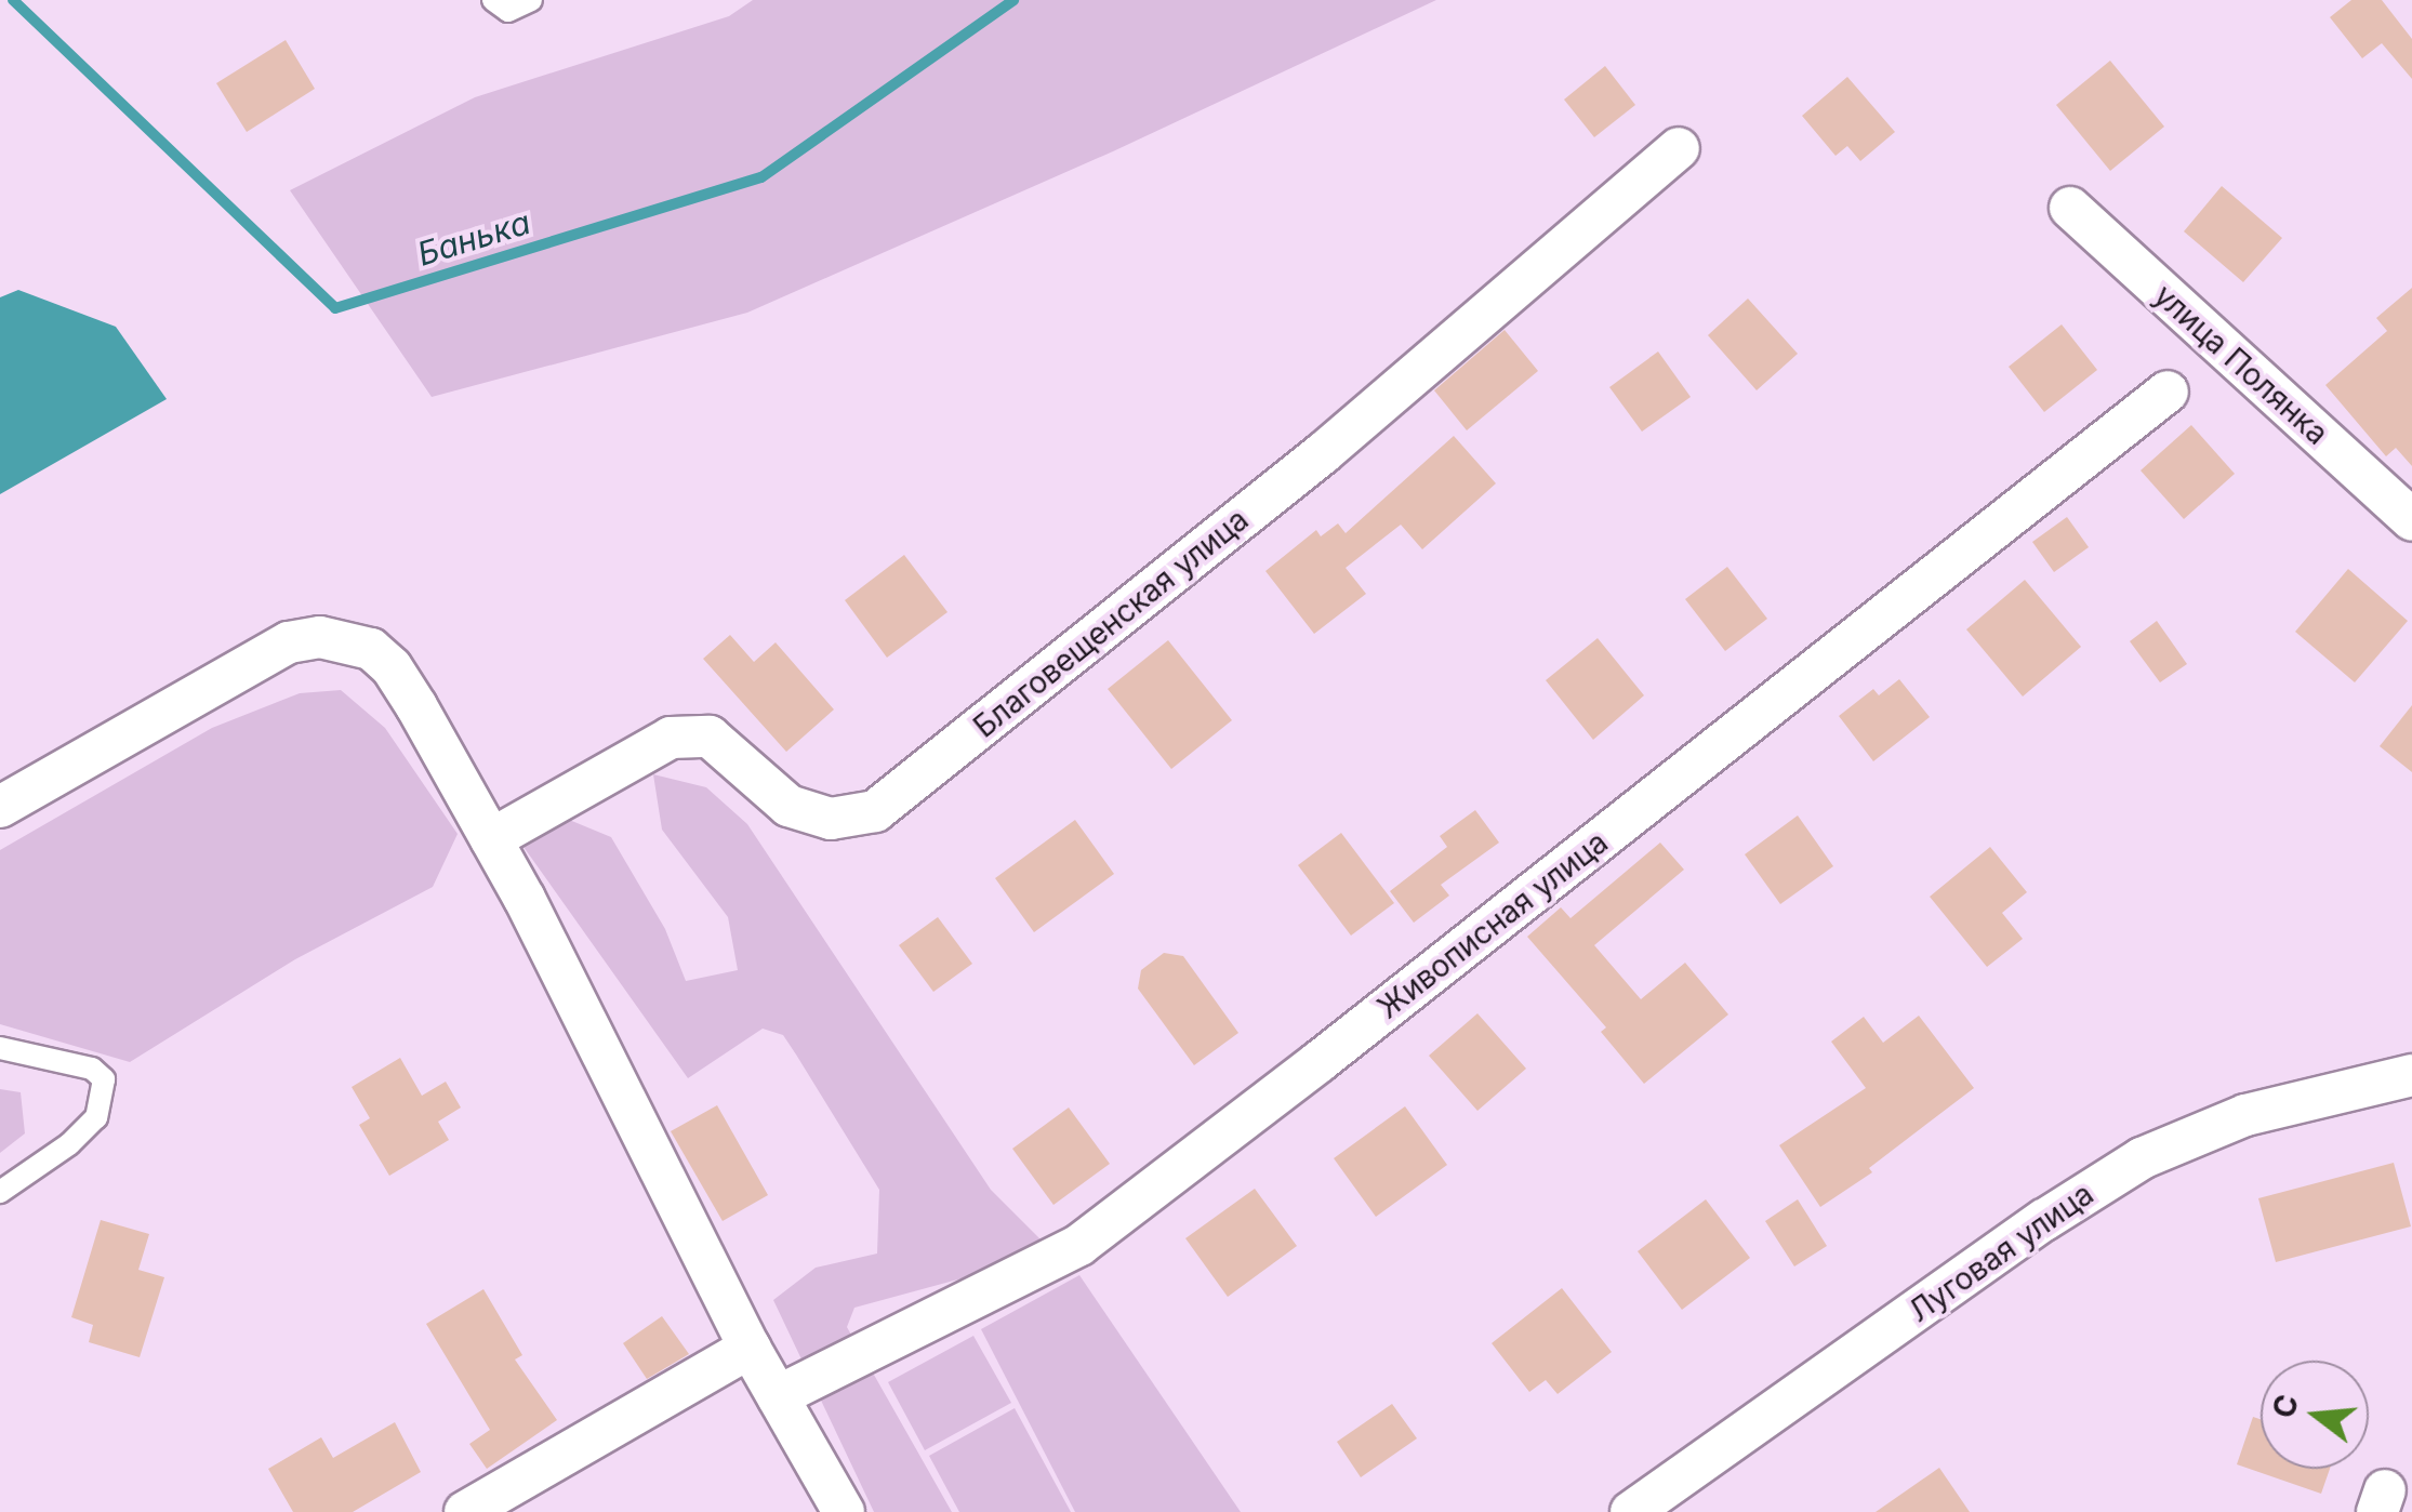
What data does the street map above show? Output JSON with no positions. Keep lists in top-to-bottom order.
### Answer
{
  "streets": {
    "street": [
      "улица Полянка",
      "Благовещенская улица",
      "Живописная улица",
      "Луговая улица"
    ]
  },
  "water": ["Банька"],
  "north": "left"
}
